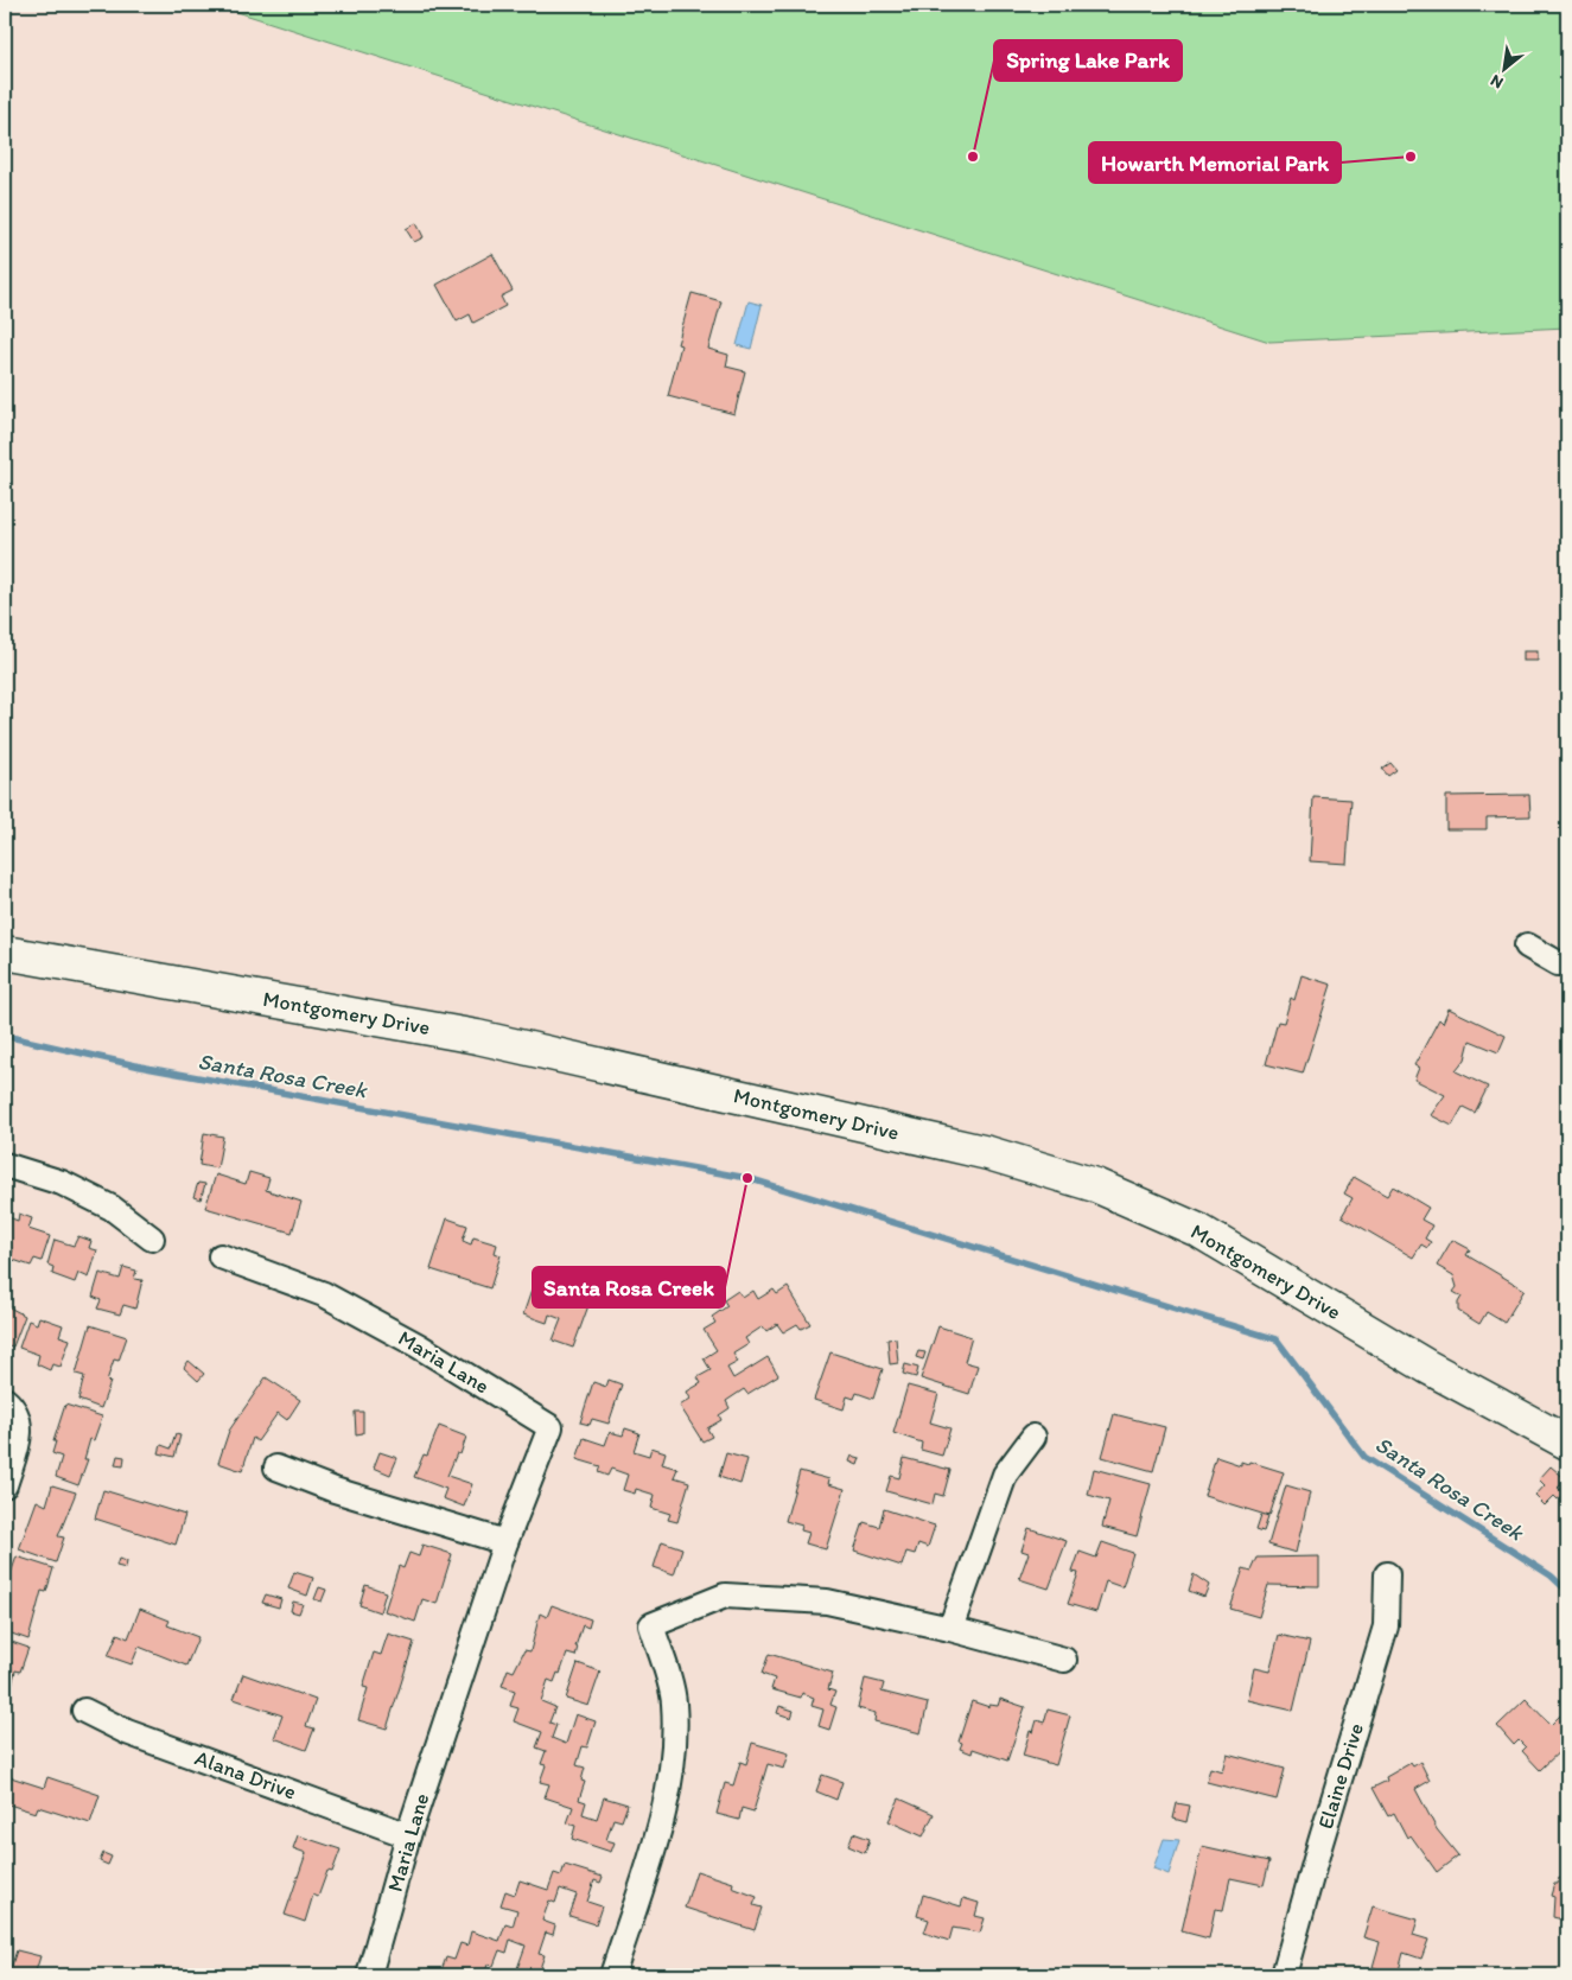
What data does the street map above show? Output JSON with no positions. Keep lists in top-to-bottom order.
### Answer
{
  "streets": {
    "street": [
      "Montgomery Drive",
      "Maria Lane",
      "Alana Drive",
      "Elaine Drive"
    ]
  },
  "crossings": [
    ["Maria Lane", "Alana Drive"]
  ],
  "water": ["Santa Rosa Creek"],
  "places": ["Spring Lake Park", "Howarth Memorial Park", "Santa Rosa Creek"],
  "north": "bottom left"
}
